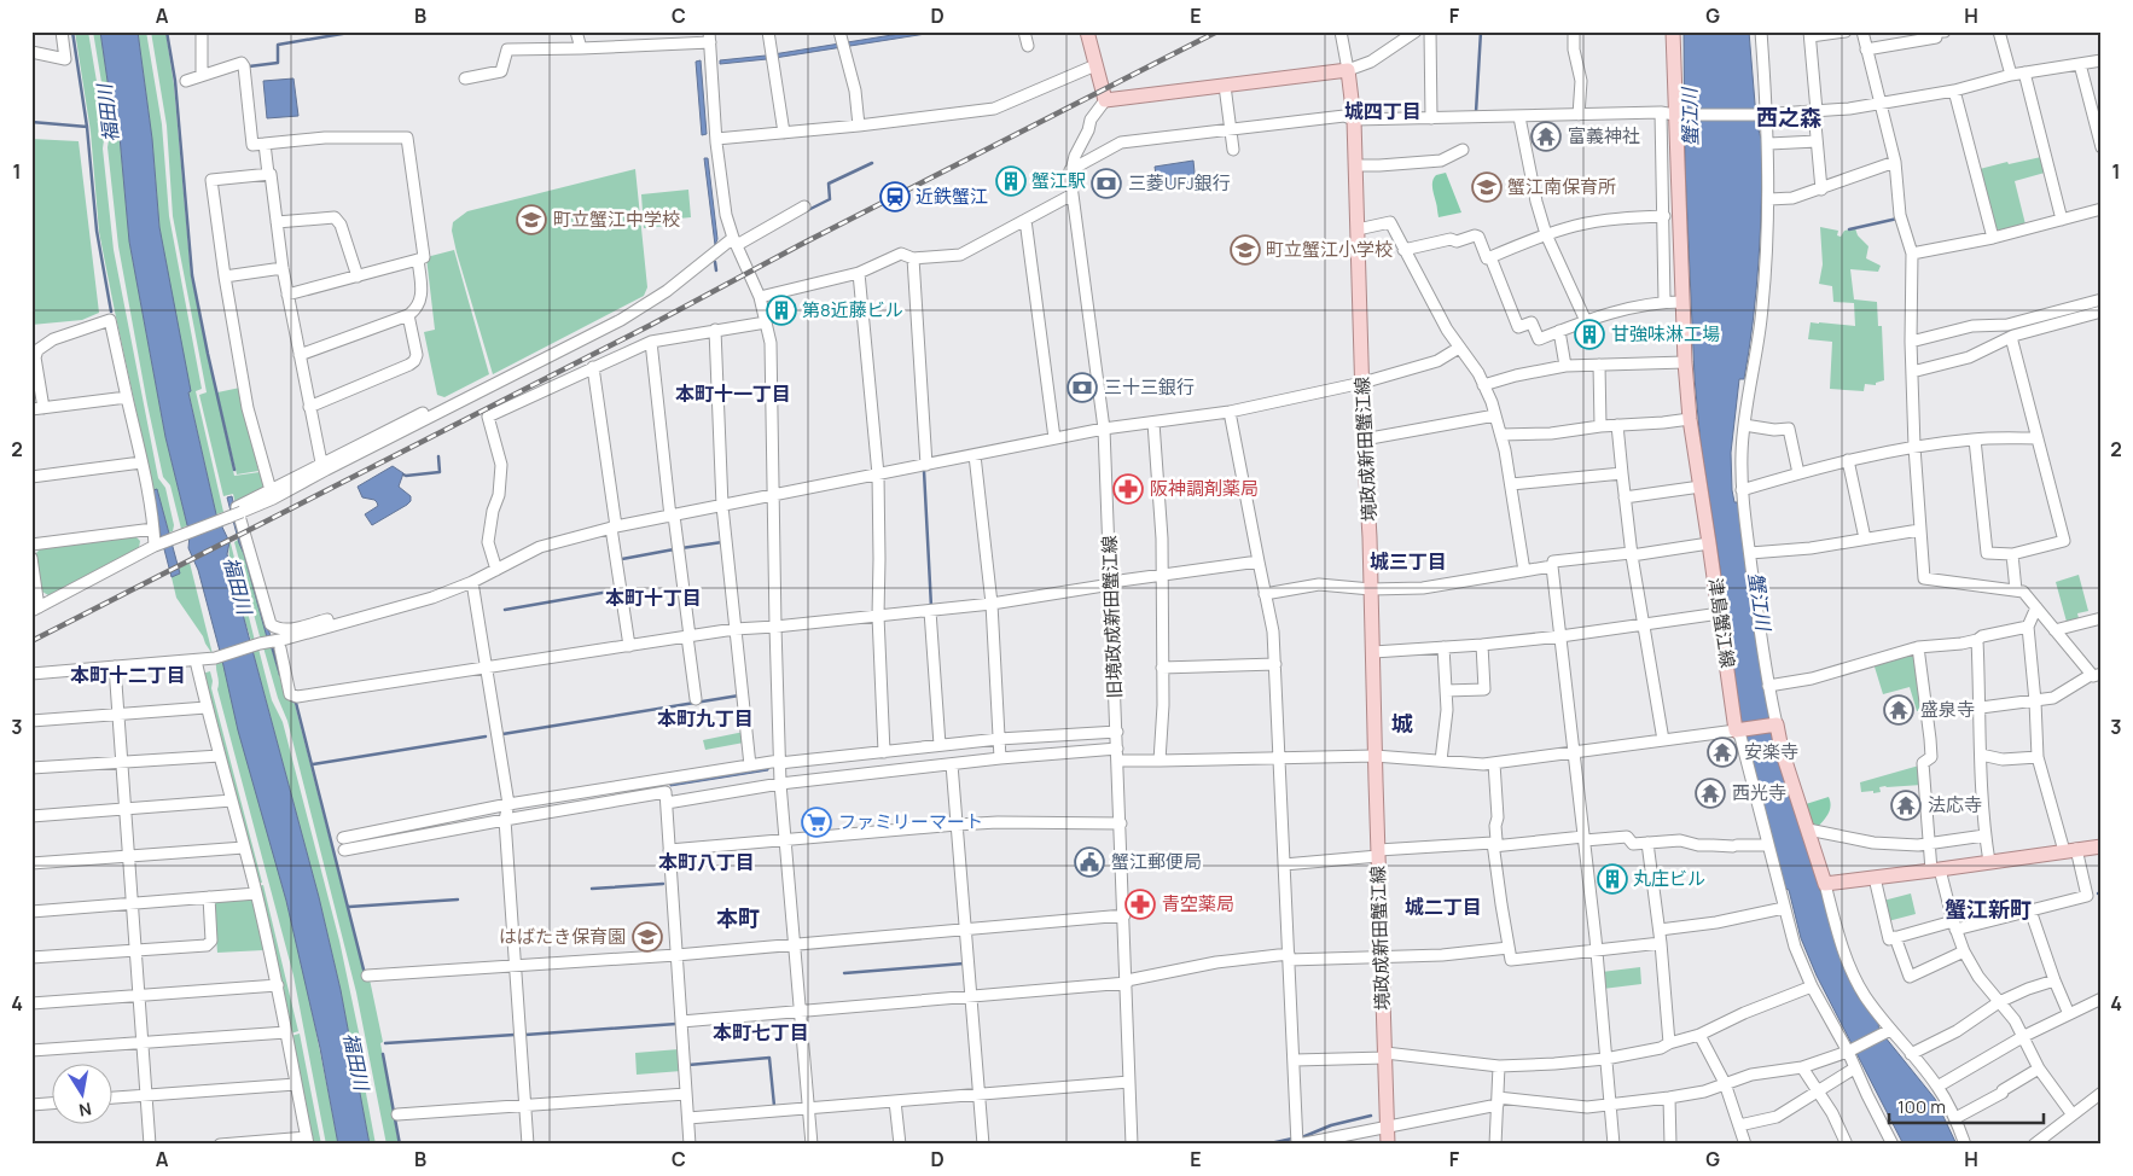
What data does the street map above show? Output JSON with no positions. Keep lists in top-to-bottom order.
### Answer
{
  "streets": {
    "main road": ["境政成新田蟹江線", "津島蟹江線"],
    "street": ["旧境政成新田蟹江線"]
  },
  "districts": [
    "城四丁目",
    "西之森",
    "本町十一丁目",
    "城三丁目",
    "本町十丁目",
    "本町十二丁目",
    "本町九丁目",
    "城",
    "本町八丁目",
    "城二丁目",
    "蟹江新町",
    "本町",
    "本町七丁目"
  ],
  "water": ["福田川", "蟹江川"],
  "places": {
    "temple": [
      "富義神社",
      "盛泉寺",
      "安楽寺",
      "西光寺",
      "法応寺"
    ],
    "building": [
      "蟹江駅",
      "第8近藤ビル",
      "甘強味淋工場",
      "丸庄ビル"
    ],
    "bank": ["三菱UFJ銀行", "三十三銀行"],
    "school or university": [
      "蟹江南保育所",
      "町立蟹江中学校",
      "町立蟹江小学校",
      "はばたき保育園"
    ],
    "station": ["近鉄蟹江"],
    "pharmacy": ["阪神調剤薬局", "青空薬局"],
    "supermarket": ["ファミリーマート"],
    "public building": ["蟹江郵便局"]
  },
  "scale_bar": "100 m",
  "north": "bottom",
  "grid": {
    "columns": [
      "A",
      "B",
      "C",
      "D",
      "E",
      "F",
      "G",
      "H"
    ],
    "rows": [
      "1",
      "2",
      "3",
      "4"
    ]
  }
}
